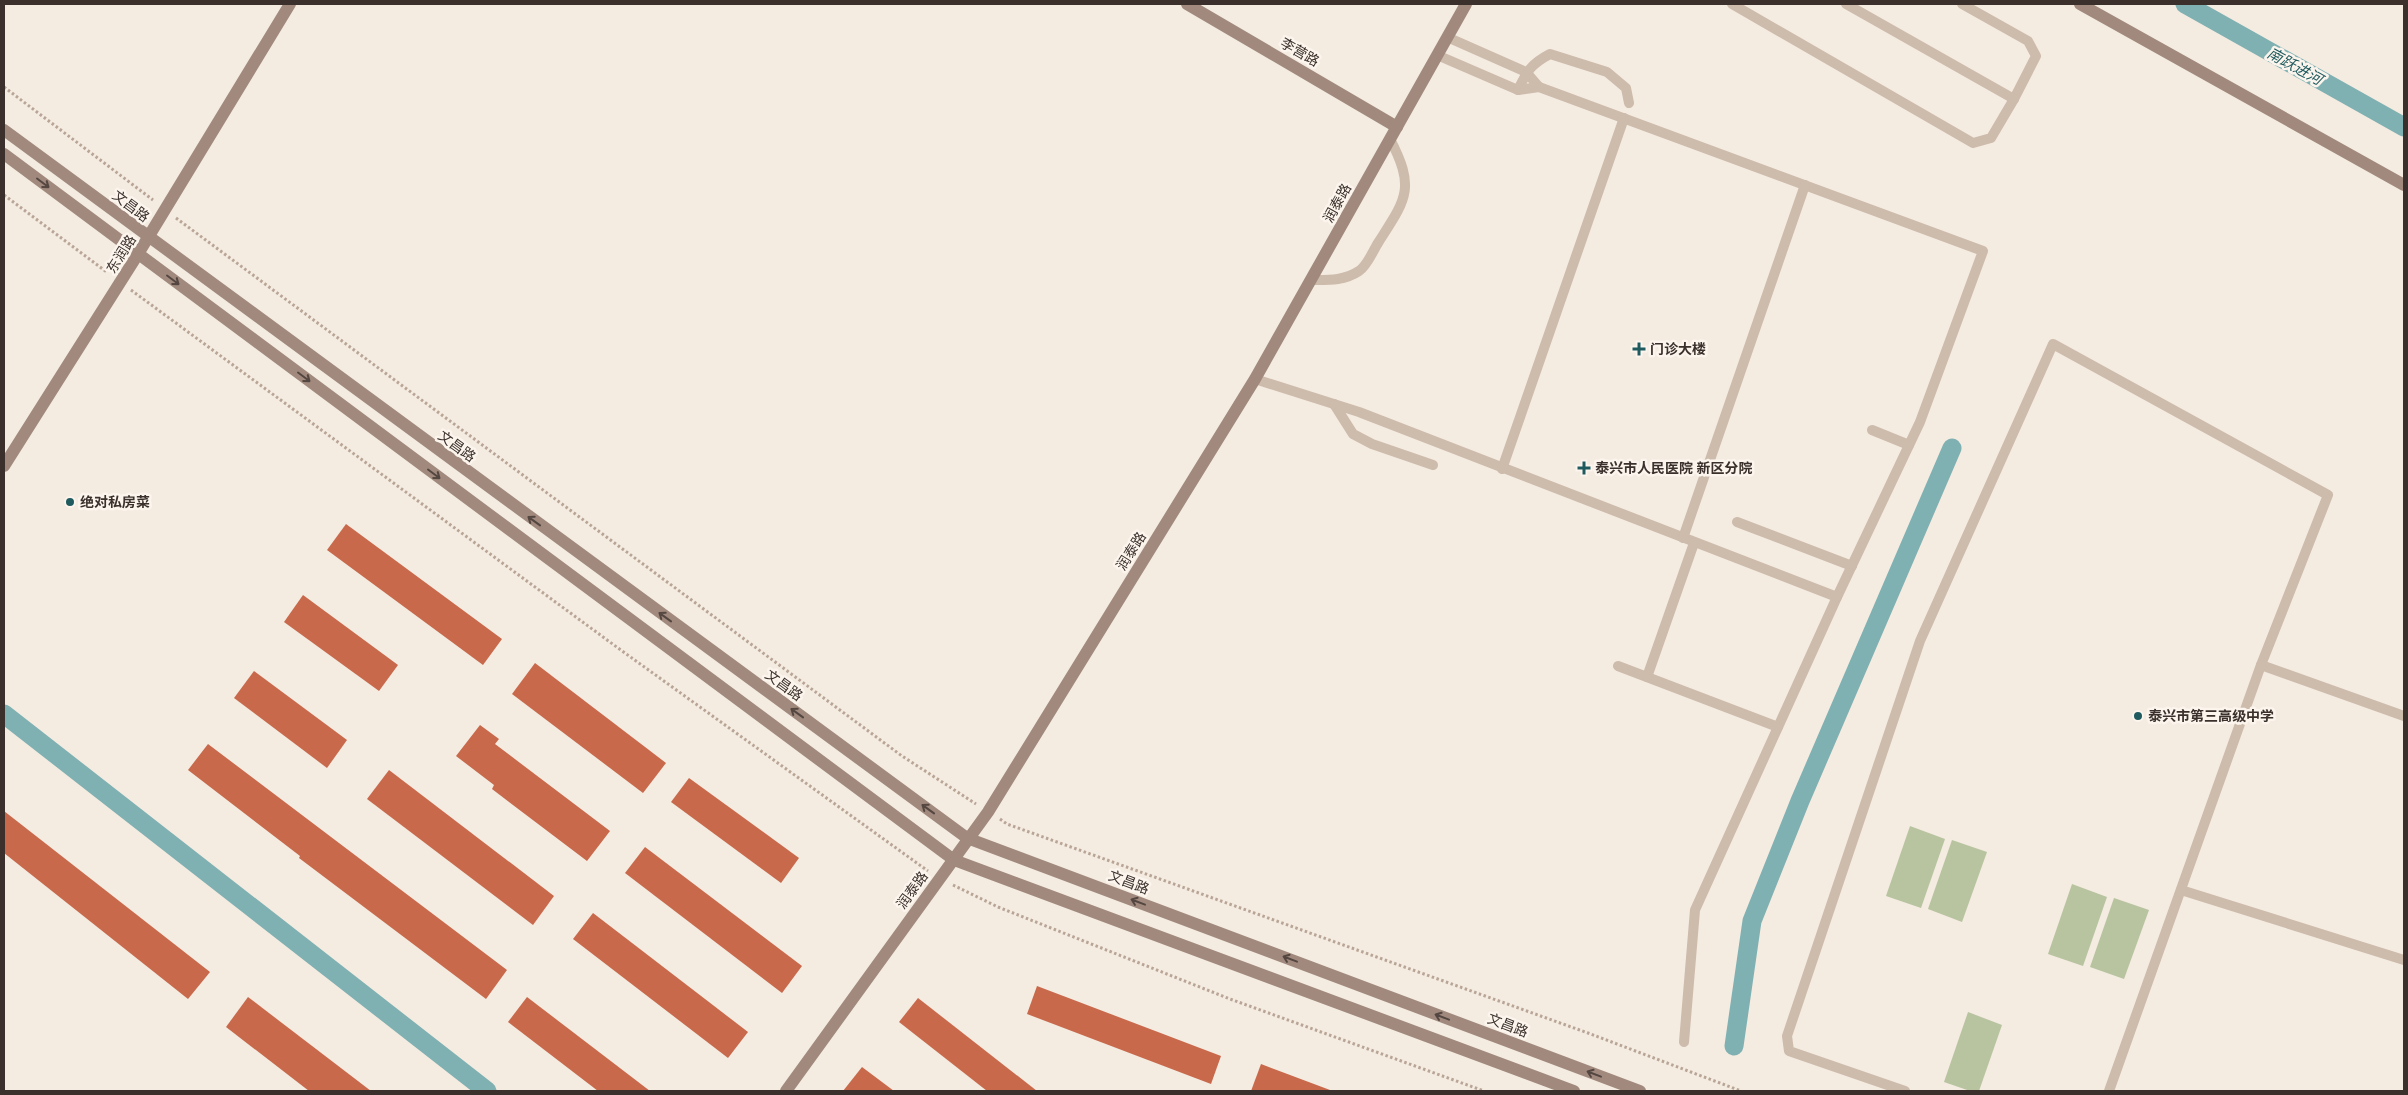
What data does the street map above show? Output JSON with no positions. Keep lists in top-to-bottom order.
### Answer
{
  "streets": {
    "main road": [
      "李营路",
      "润泰路",
      "文昌路",
      "东润路"
    ]
  },
  "crossings": [
    ["李营路", "润泰路"],
    ["润泰路", "文昌路"],
    ["文昌路", "东润路"]
  ],
  "water": ["南跃进河"],
  "places": {
    "health": ["门诊大楼", "泰兴市人民医院 新区分院"],
    "other": ["绝对私房菜", "泰兴市第三高级中学"]
  }
}
